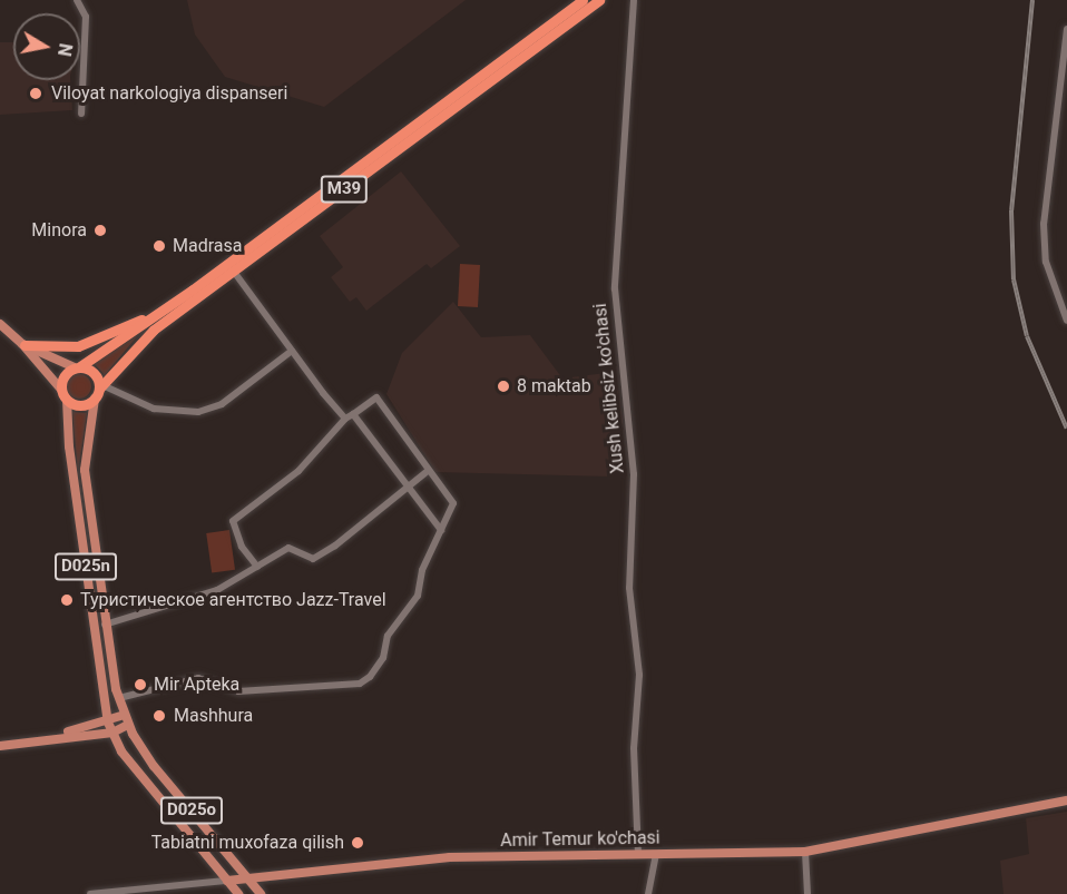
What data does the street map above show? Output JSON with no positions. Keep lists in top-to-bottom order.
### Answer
{
  "streets": {
    "highway": ["M39"],
    "main road": ["D025n", "D025o", "Amir Temur ko'chasi"],
    "street": ["Xush kelibsiz ko'chasi"]
  },
  "crossings": [
    ["M39", "D025n"],
    ["Xush kelibsiz ko'chasi", "Amir Temur ko'chasi"],
    ["D025n", "D025o"],
    ["D025o", "Amir Temur ko'chasi"]
  ],
  "places": [
    "Viloyat narkologiya dispanseri",
    "Minora",
    "Madrasa",
    "8 maktab",
    "Туристическое агентство Jazz-Travel",
    "Mir Apteka",
    "Mashhura",
    "Tabiatni muxofaza qilish"
  ],
  "north": "right"
}
